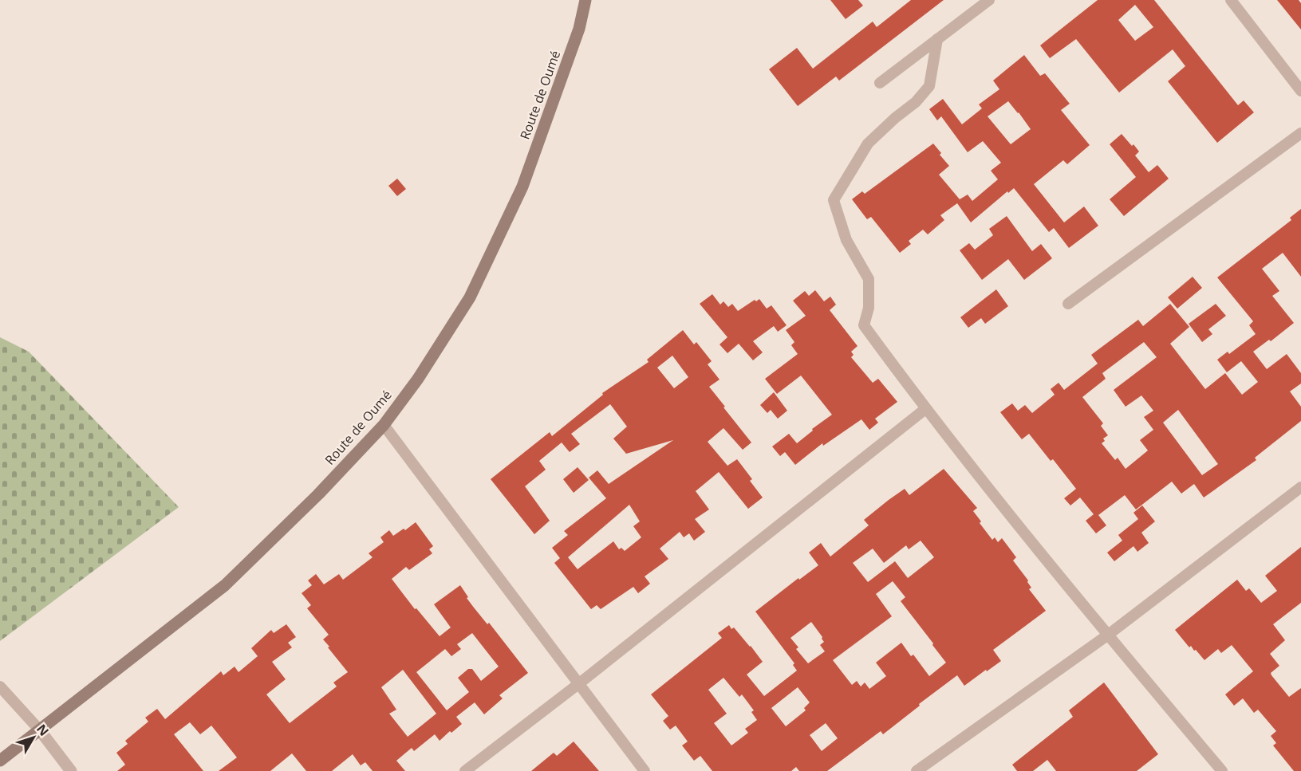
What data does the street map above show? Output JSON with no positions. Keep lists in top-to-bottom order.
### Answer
{
  "streets": {
    "main road": ["Route de Oumé"]
  },
  "north": "top right"
}
